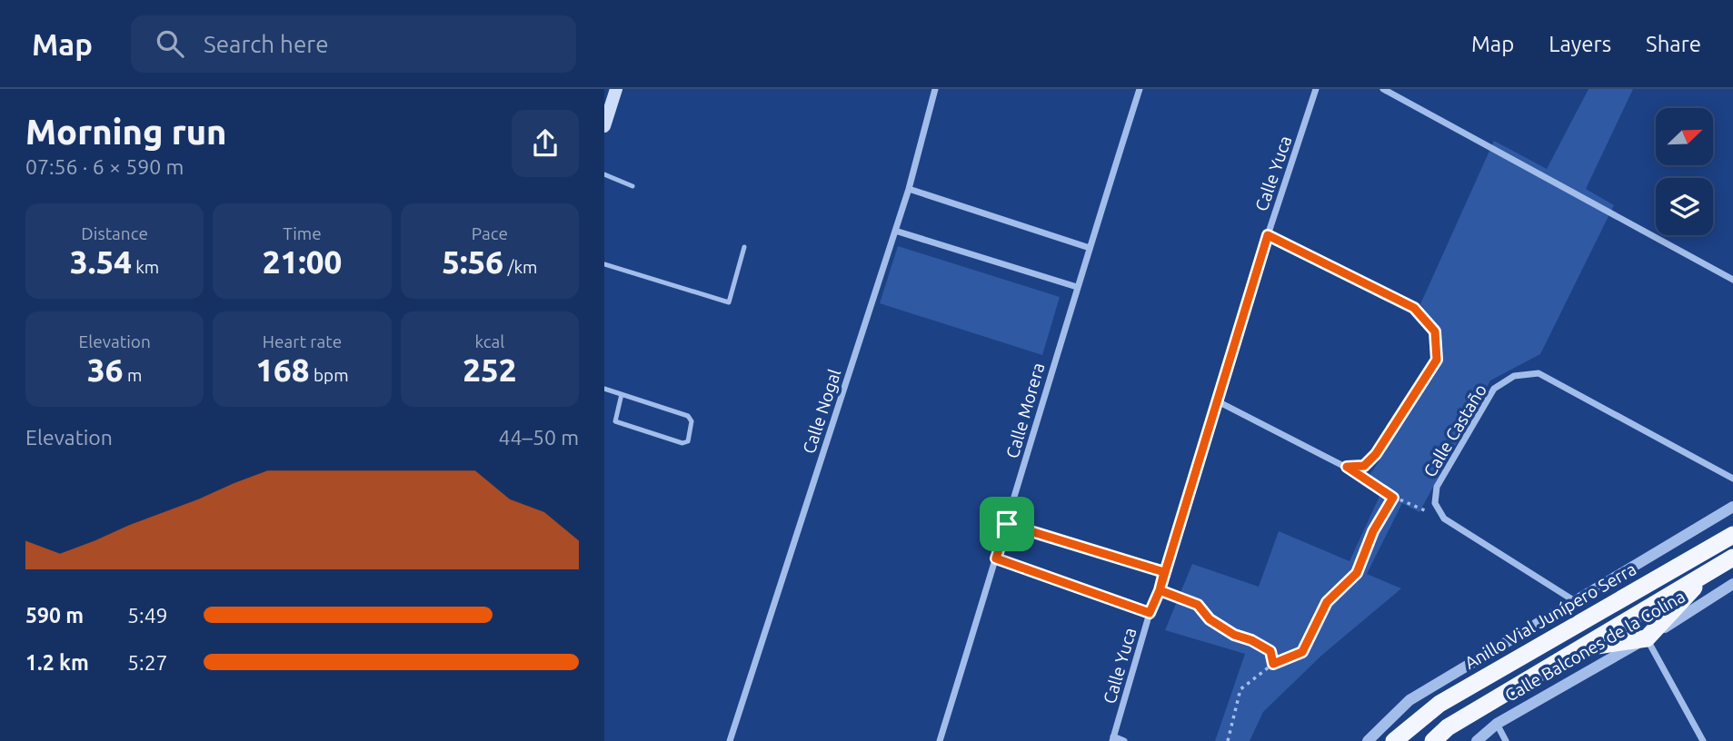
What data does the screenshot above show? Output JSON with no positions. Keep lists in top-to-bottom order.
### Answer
{
  "streets": {
    "highway": ["Anillo Vial Junípero Serra"],
    "street": [
      "Calle Yuca",
      "Calle Morera",
      "Calle Nogal",
      "Calle Castaño",
      "Calle Balcones de la Colina"
    ]
  },
  "north": "top right",
  "page": {
    "header": "Map",
    "search": "Search here",
    "nav": ["Map", "Layers", "Share"],
    "heading": ["Morning run", "07:56 · 6 × 590 m"],
    "stats": [
      ["Distance", "3.54 km"],
      ["Time", "21:00"],
      ["Pace", "5:56 /km"],
      ["Elevation", "36 m"],
      ["Heart rate", "168 bpm"],
      ["kcal", "252"]
    ],
    "chart": ["Elevation", "44–50 m"],
    "list": [
      {
        "name": "590 m",
        "note": "5:49"
      },
      {
        "name": "1.2 km",
        "note": "5:27"
      }
    ]
  }
}
